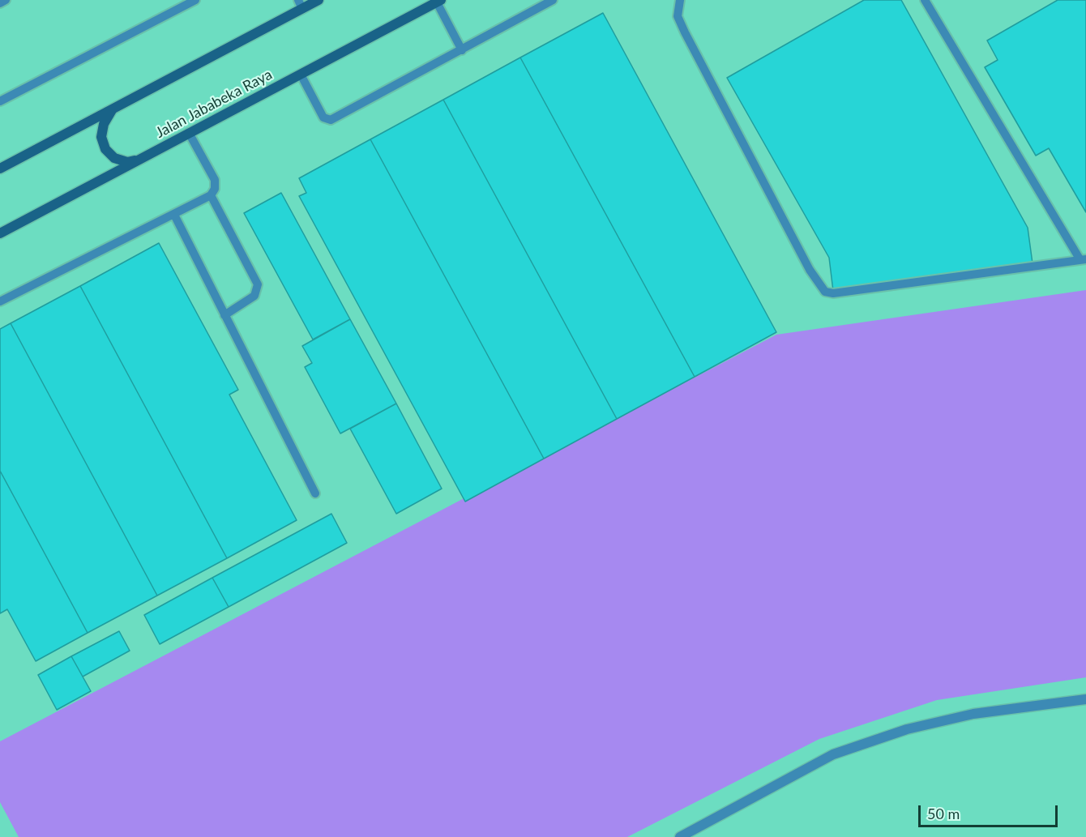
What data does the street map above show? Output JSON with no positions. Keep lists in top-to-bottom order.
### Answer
{
  "streets": {
    "main road": ["Jalan Jababeka Raya"]
  },
  "scale_bar": "50 m"
}
